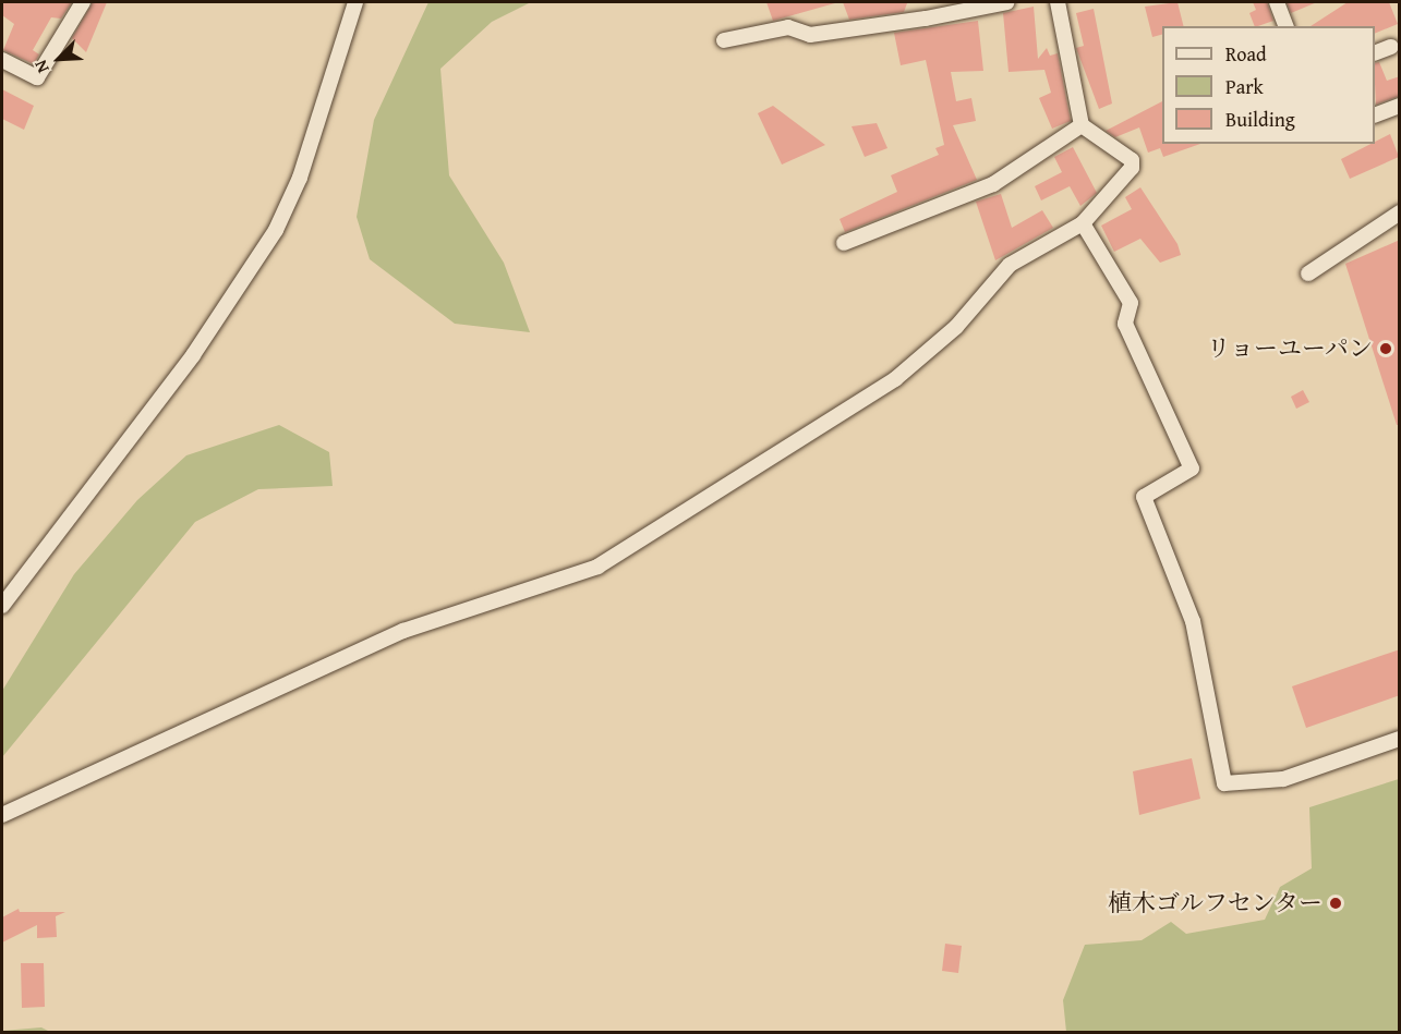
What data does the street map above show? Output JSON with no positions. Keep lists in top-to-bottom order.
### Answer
{
  "places": ["リョーユーパン", "植木ゴルフセンター"],
  "legend": ["Road", "Park", "Building"],
  "north": "bottom left"
}
